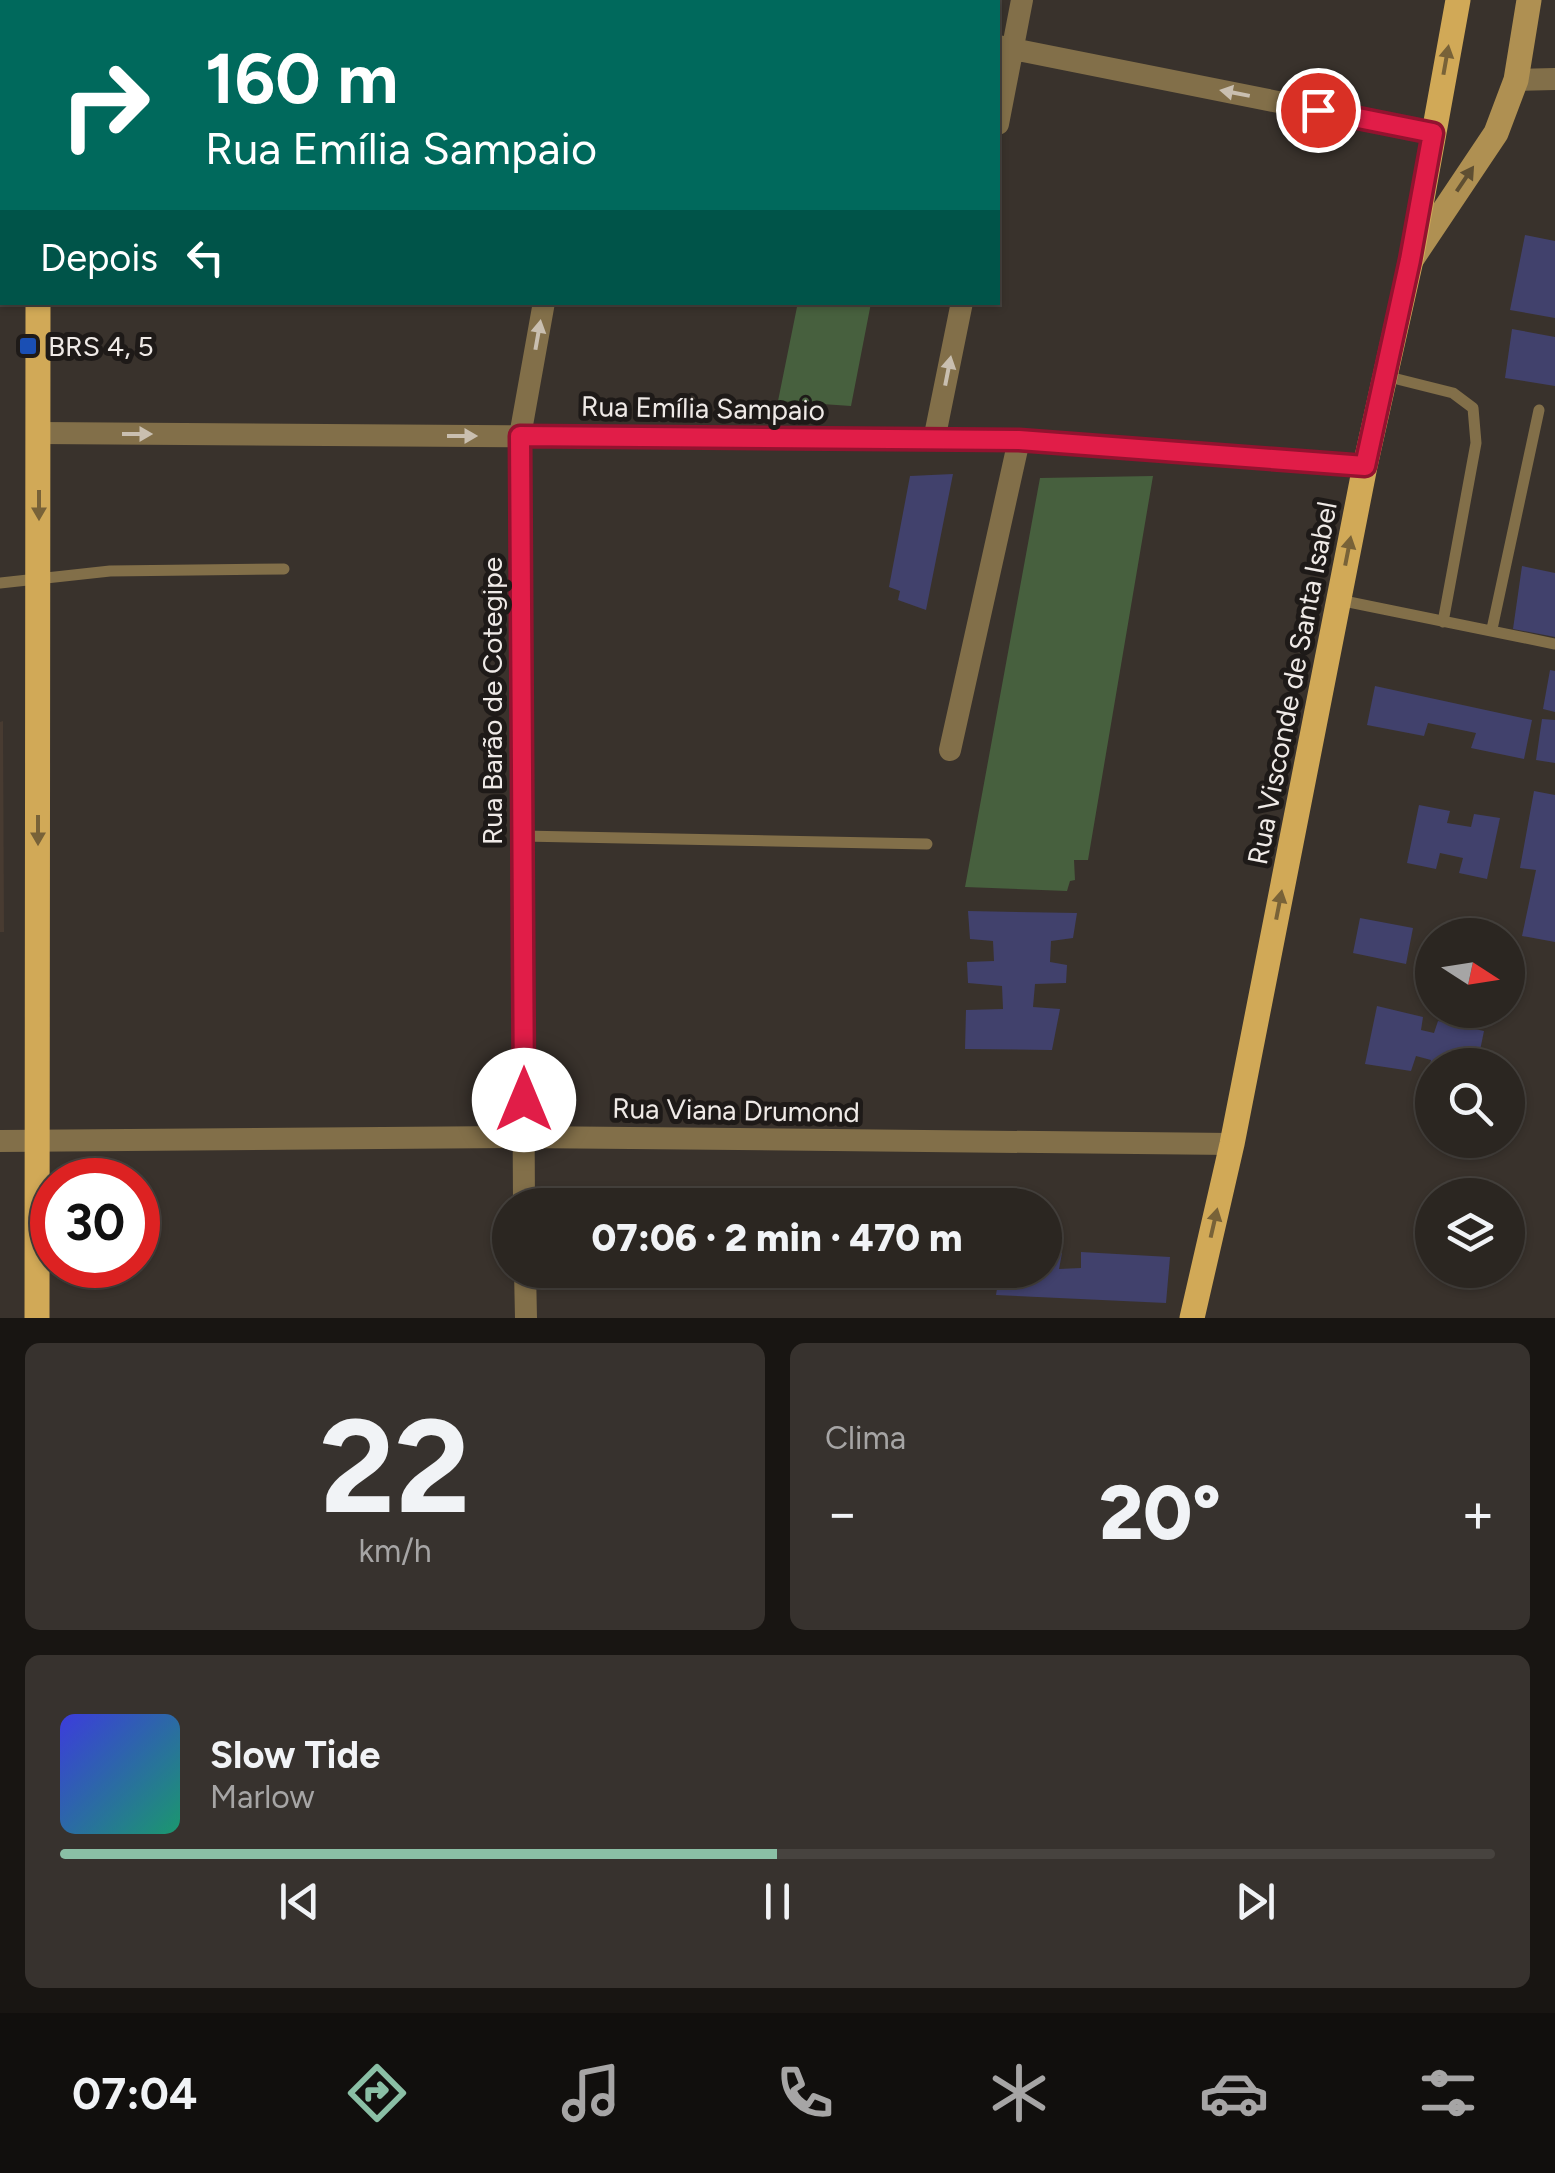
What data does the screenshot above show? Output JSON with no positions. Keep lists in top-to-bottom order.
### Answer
{
  "streets": {
    "main road": ["Rua Visconde de Santa Isabel"],
    "street": ["Rua Emília Sampaio", "Rua Barão de Cotegipe", "Rua Viana Drumond"]
  },
  "crossings": [
    ["Rua Emília Sampaio", "Rua Visconde de Santa Isabel"],
    ["Rua Emília Sampaio", "Rua Barão de Cotegipe"],
    ["Rua Visconde de Santa Isabel", "Rua Viana Drumond"],
    ["Rua Barão de Cotegipe", "Rua Viana Drumond"]
  ],
  "one_way": ["Rua Emília Sampaio", "Rua Visconde de Santa Isabel"],
  "places": {
    "transit": ["BRS 4, 5"]
  },
  "north": "right",
  "page": {
    "turn": ["160 m", "Rua Emília Sampaio"],
    "then": "Depois",
    "limit": "30",
    "trip": "07:06 · 2 min · 470 m",
    "tile": [
      ["22", "km/h"],
      "Clima"
    ],
    "heat": ["−", "20°", "+"],
    "song": ["Slow Tide", "Marlow"],
    "tabs": "07:04"
  }
}
